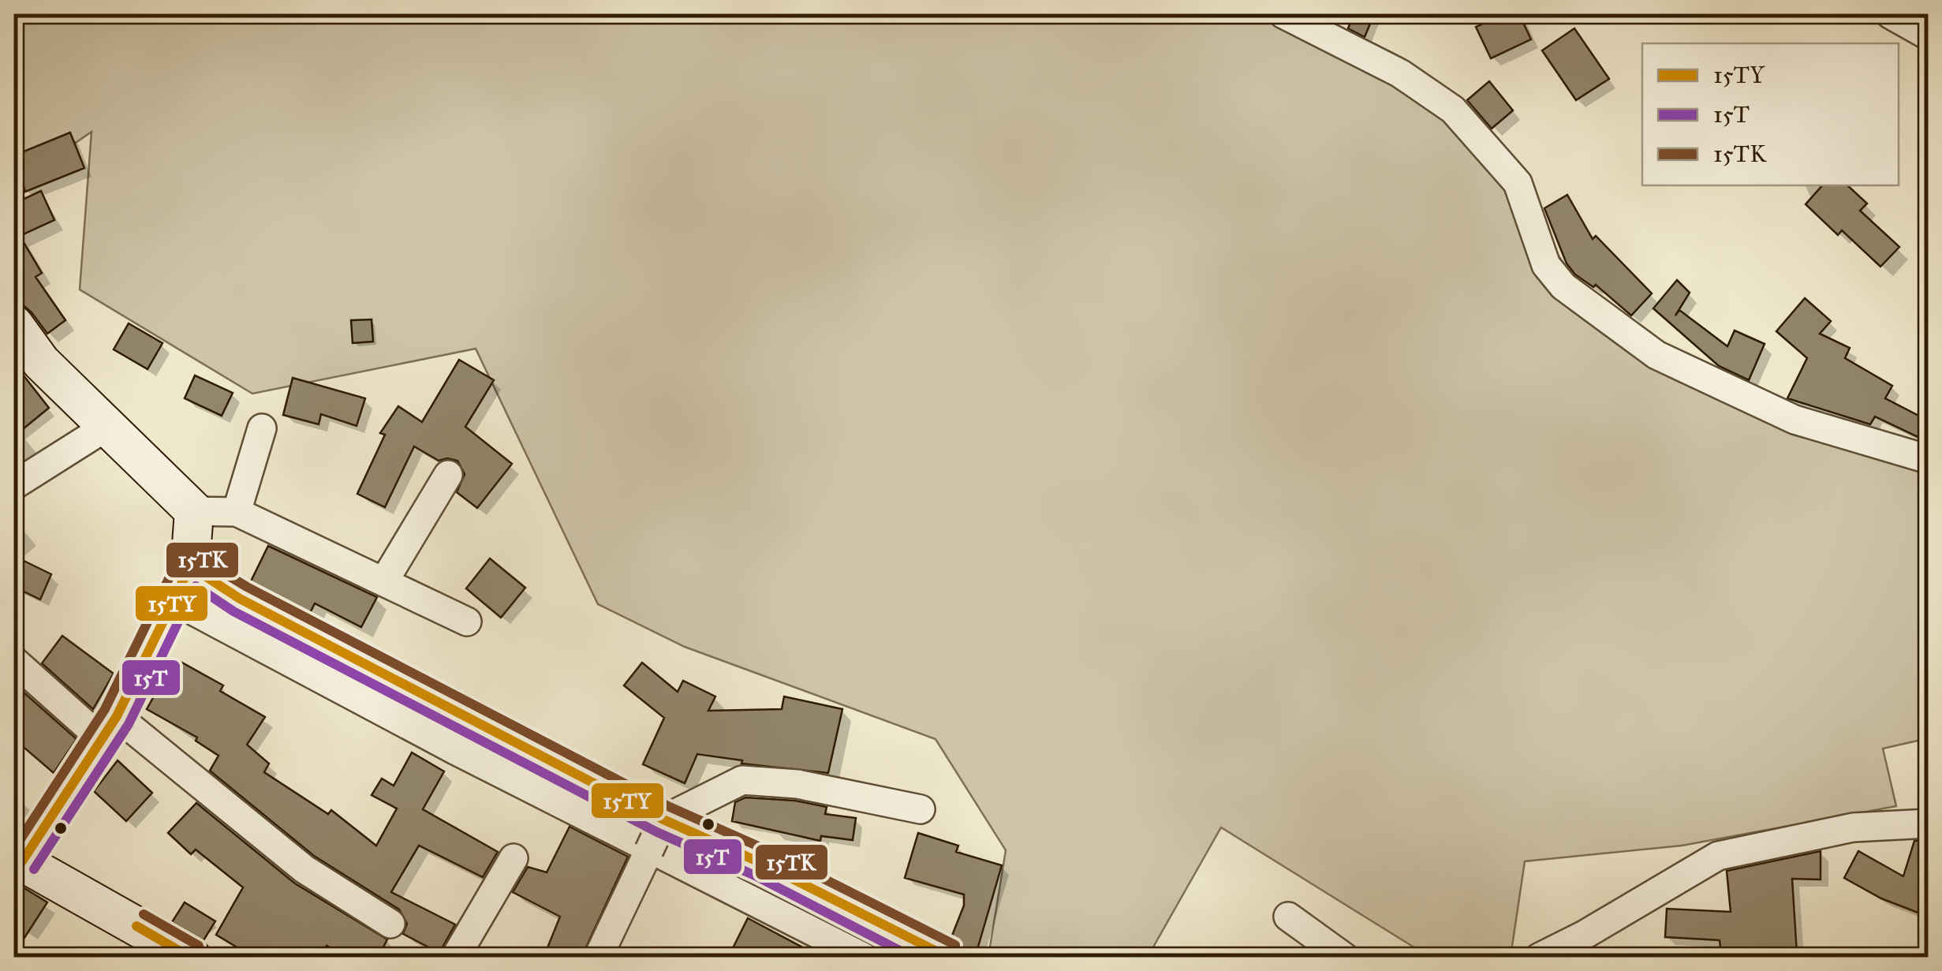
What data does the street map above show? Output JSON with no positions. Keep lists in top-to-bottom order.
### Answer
{
  "lines": ["transit line 15TK", "transit line 15TY", "transit line 15T"],
  "legend": ["15TY", "15T", "15TK"]
}
